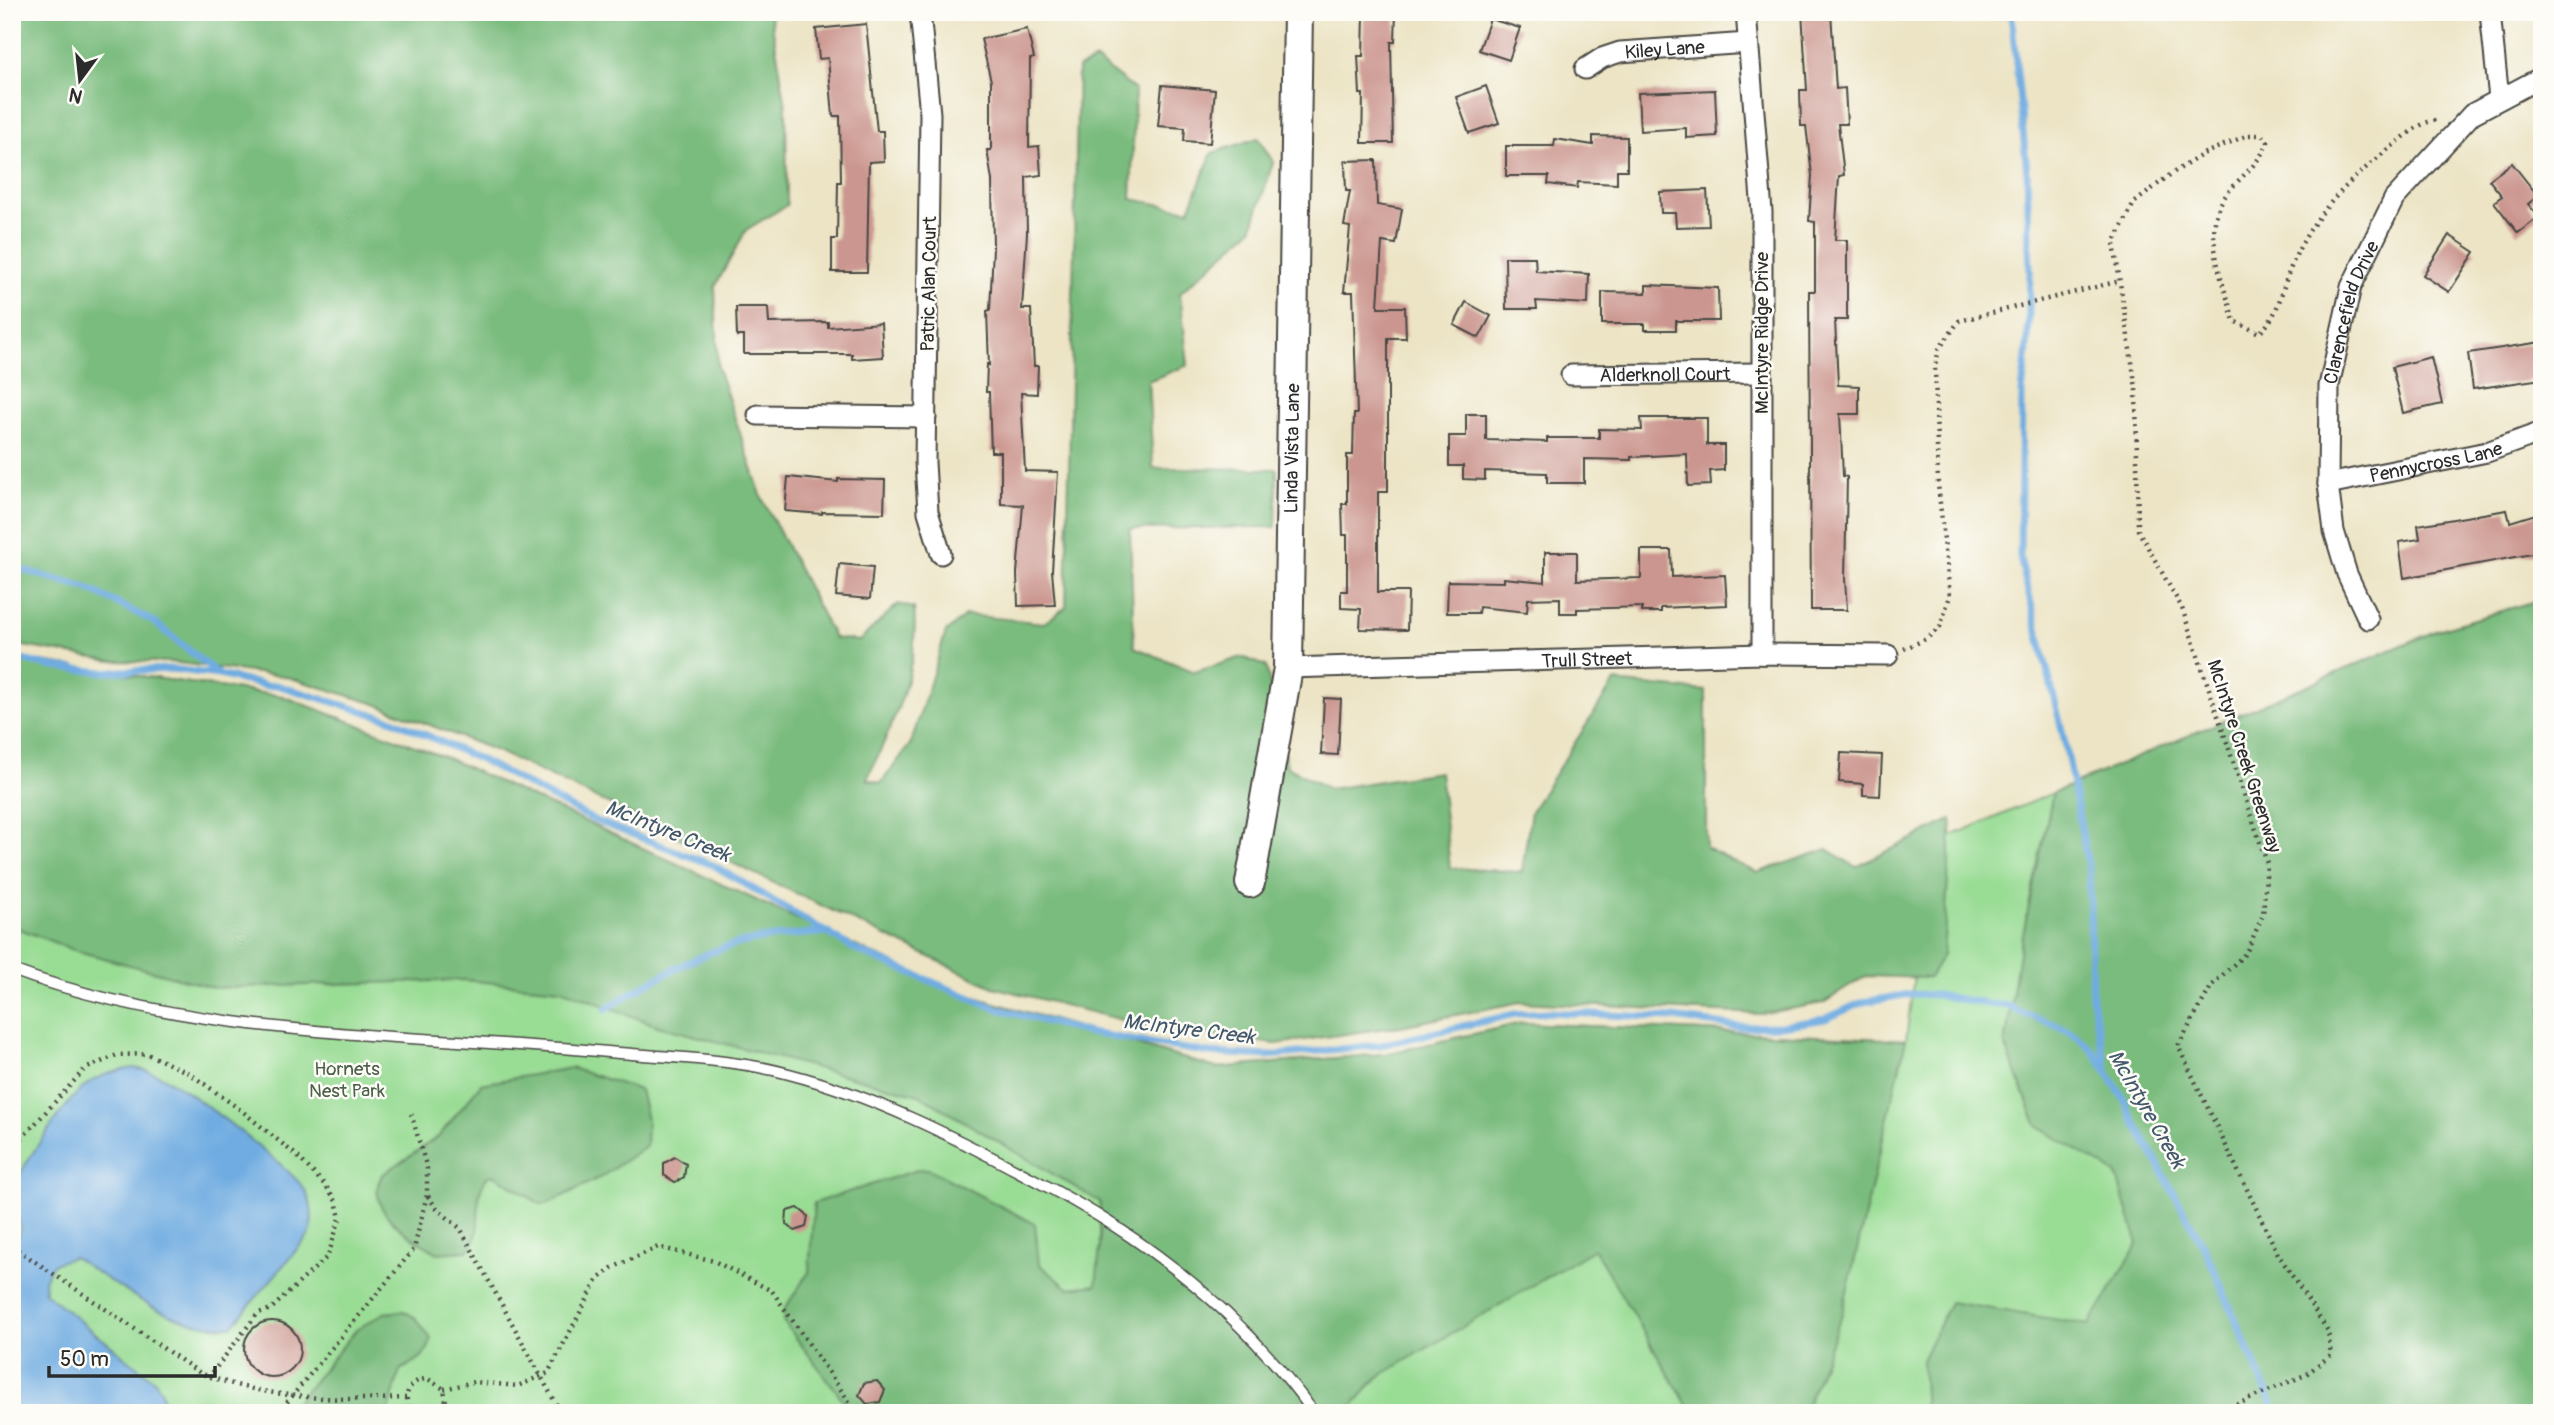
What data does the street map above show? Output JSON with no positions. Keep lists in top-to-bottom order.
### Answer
{
  "streets": {
    "street": [
      "Kiley Lane",
      "Patric Alan Court",
      "Clarencefield Drive",
      "McIntyre Ridge Drive",
      "Alderknoll Court",
      "Linda Vista Lane",
      "Pennycross Lane",
      "Trull Street"
    ],
    "path": ["McIntyre Creek Greenway"]
  },
  "crossings": [
    ["Kiley Lane", "McIntyre Ridge Drive"],
    ["Clarencefield Drive", "Pennycross Lane"],
    ["Clarencefield Drive", "McIntyre Creek Greenway"],
    ["McIntyre Ridge Drive", "Alderknoll Court"],
    ["McIntyre Ridge Drive", "Trull Street"],
    ["Linda Vista Lane", "Trull Street"]
  ],
  "water": ["McIntyre Creek"],
  "parks": ["Hornets Nest Park"],
  "scale_bar": "50 m",
  "north": "bottom"
}
